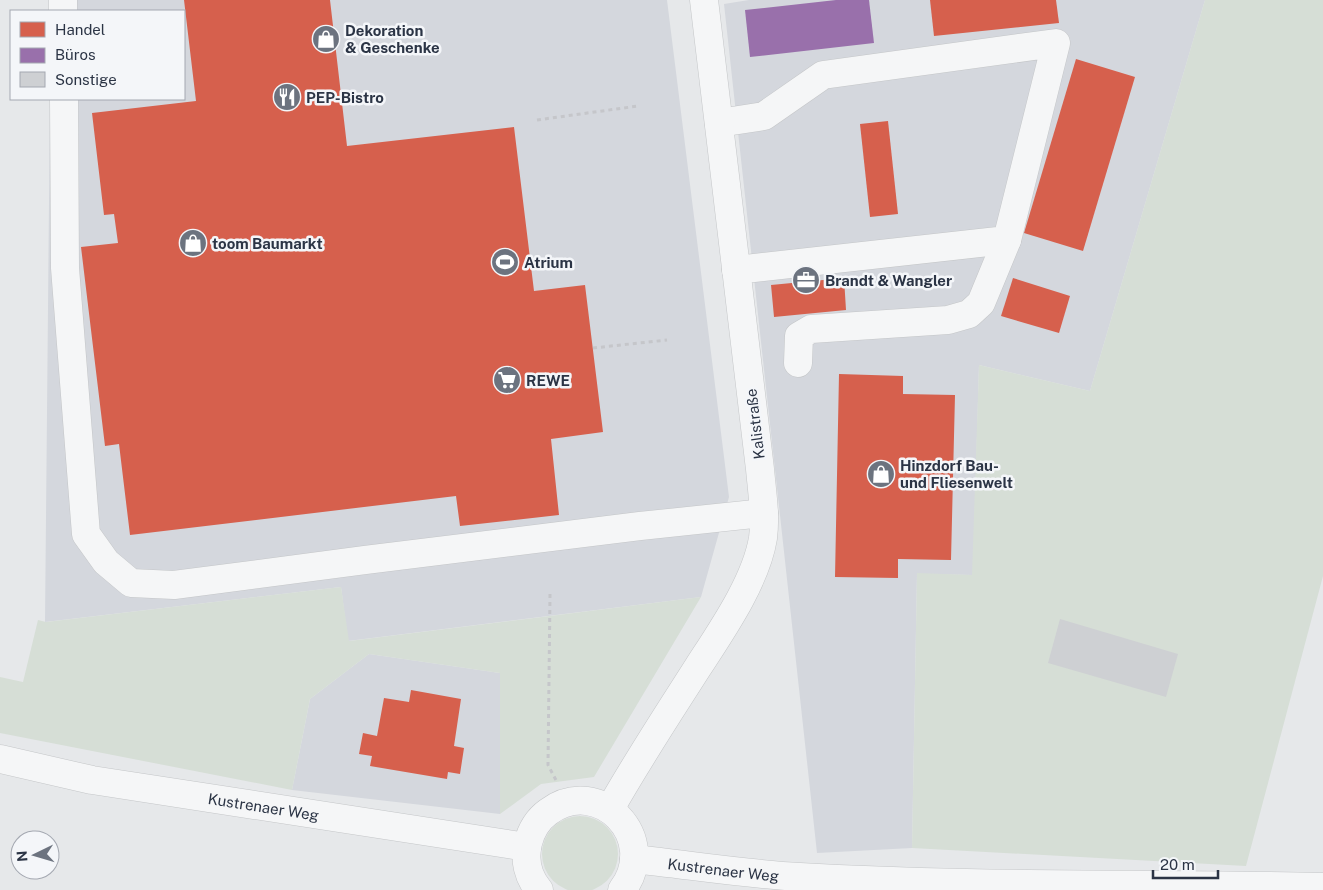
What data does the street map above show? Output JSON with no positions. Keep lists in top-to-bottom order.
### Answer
{
  "streets": {
    "street": ["Kalistraße", "Kustrenaer Weg"]
  },
  "places": {
    "shop": ["Dekoration & Geschenke", "toom Baumarkt", "Hinzdorf Bau- und Fliesenwelt"],
    "restaurant": ["PEP-Bistro"],
    "sports": ["Atrium"],
    "office": ["Brandt & Wangler"],
    "supermarket": ["REWE"]
  },
  "legend": ["Handel", "Büros", "Sonstige"],
  "scale_bar": "20 m",
  "north": "left"
}
